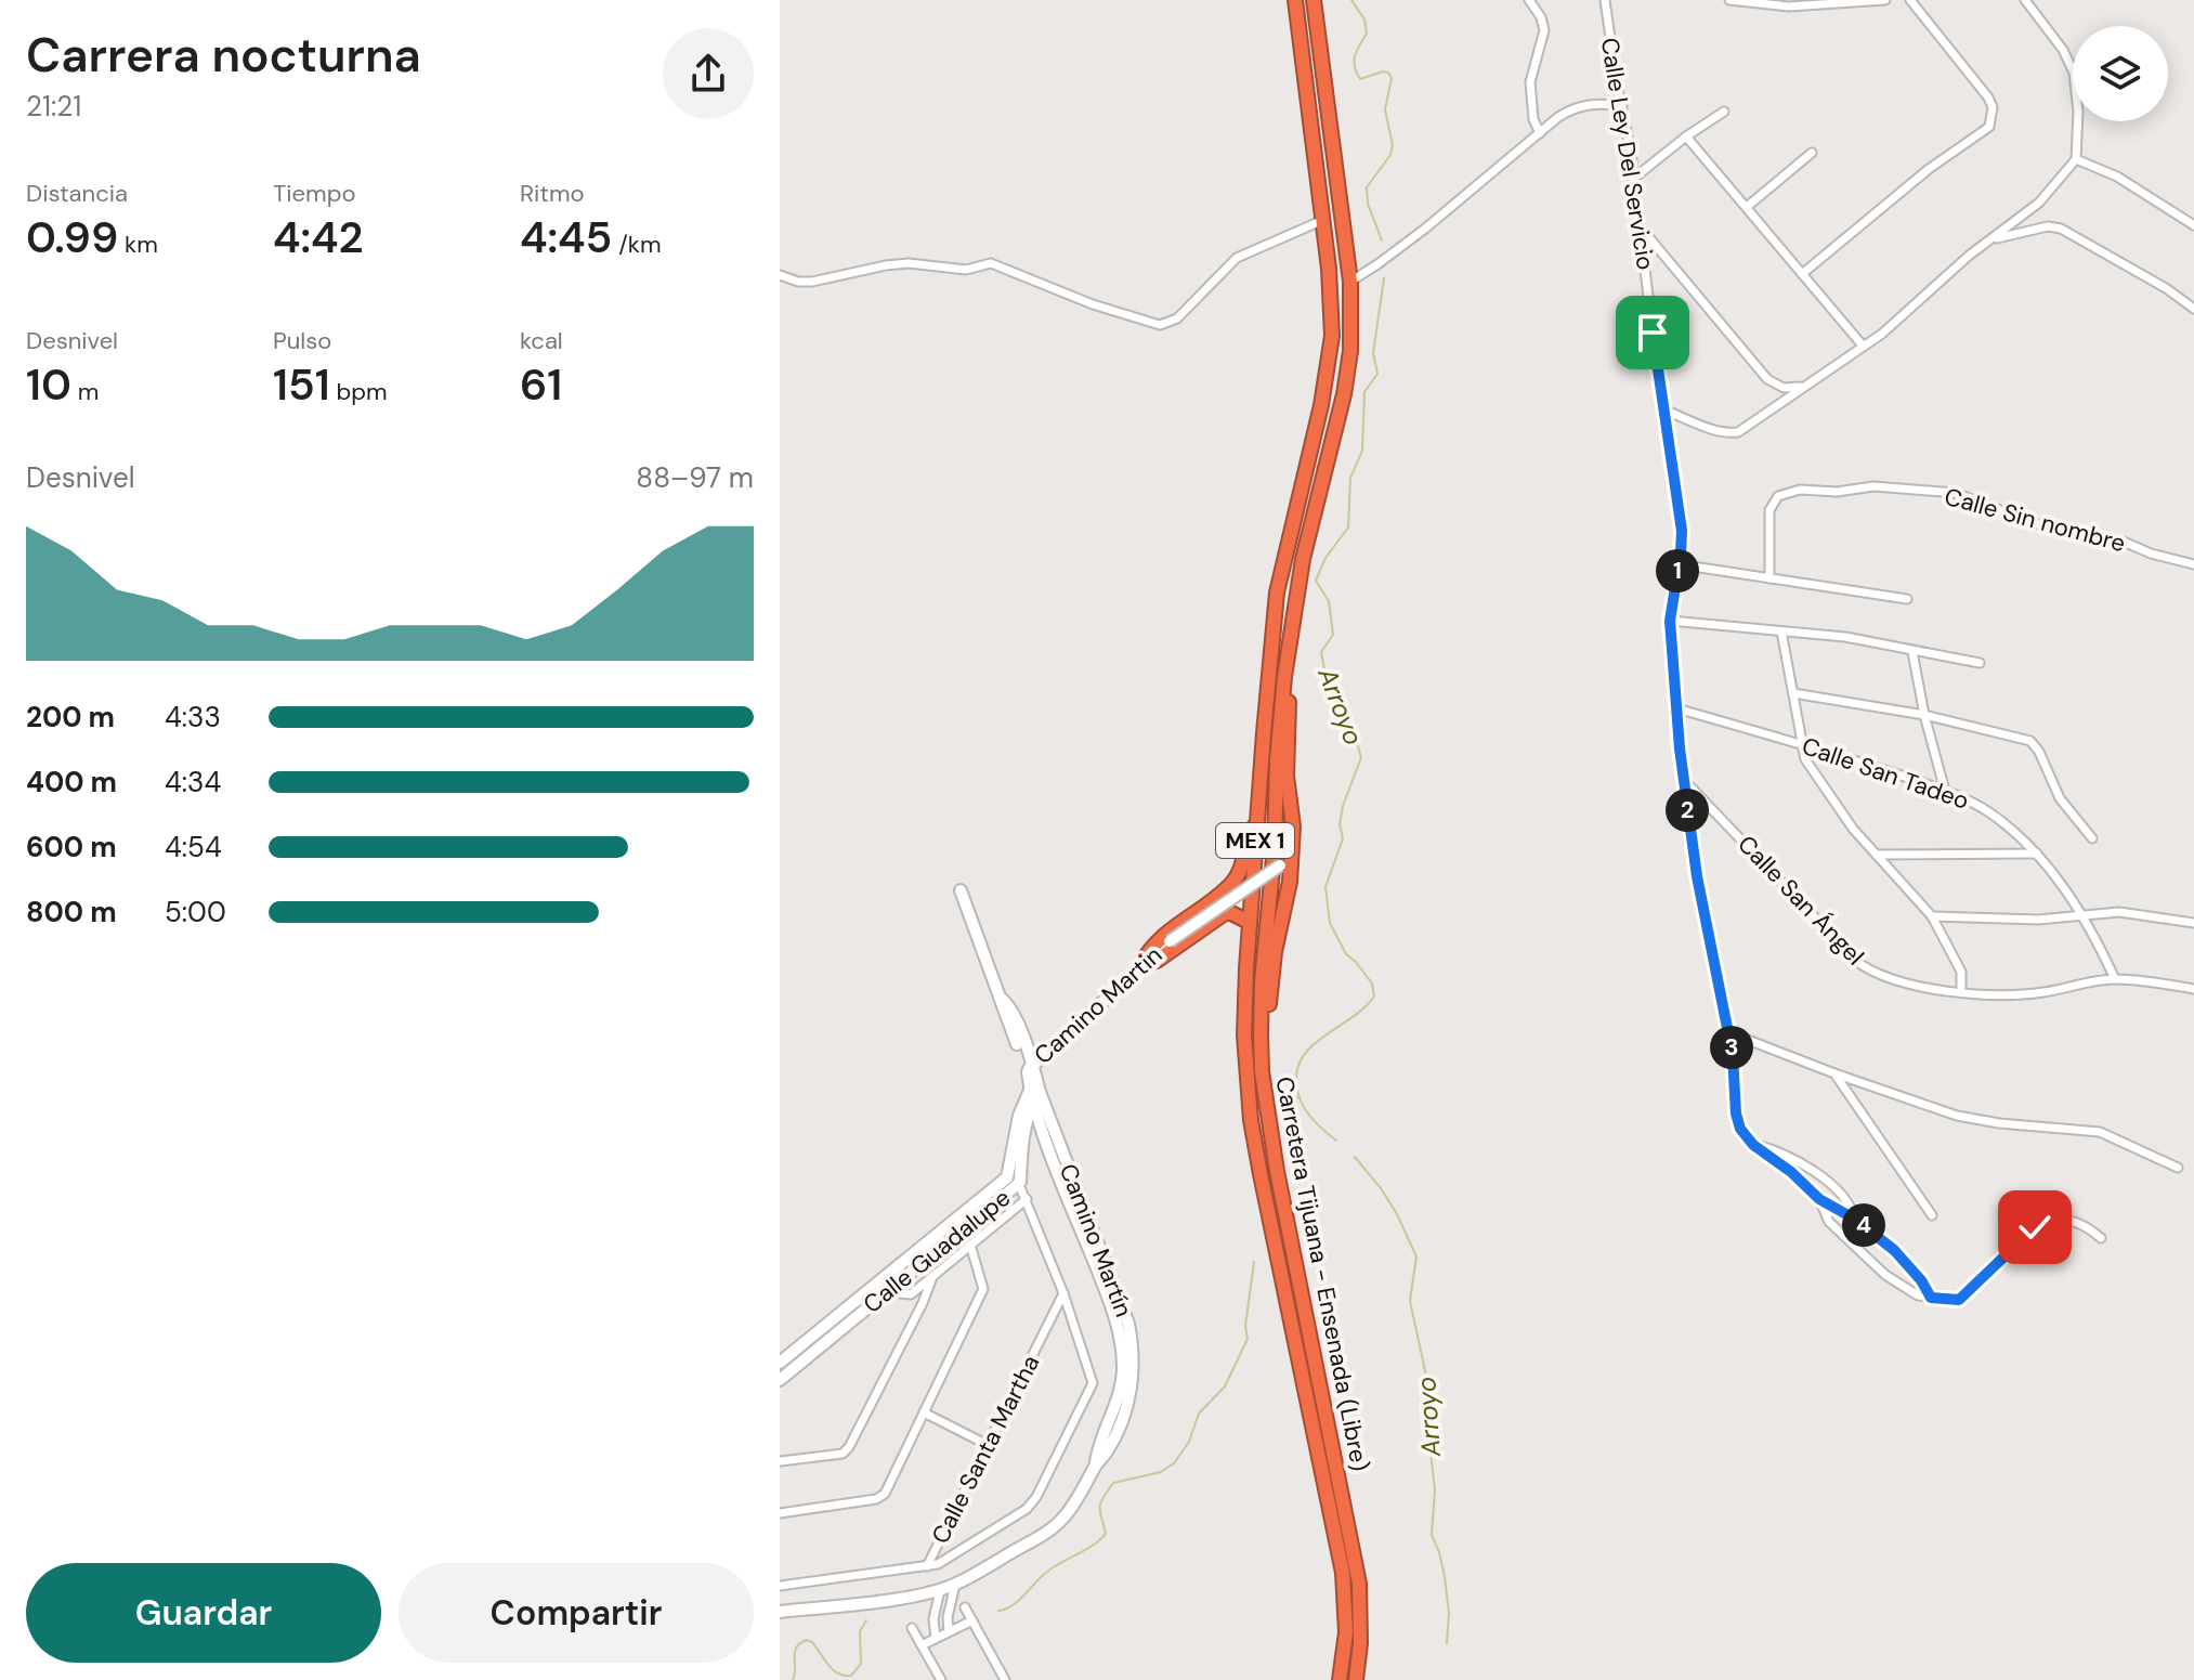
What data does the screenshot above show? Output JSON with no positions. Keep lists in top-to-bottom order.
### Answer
{
  "streets": {
    "highway": ["MEX 1", "Carretera Tijuana - Ensenada (Libre)"],
    "street": [
      "Calle Ley Del Servicio",
      "Calle Sin nombre",
      "Calle San Tadeo",
      "Calle San Ángel",
      "Camino Martin",
      "Camino Martín",
      "Calle Guadalupe",
      "Calle Santa Martha"
    ]
  },
  "crossings": [
    ["Calle Ley Del Servicio", "Calle San Tadeo"],
    ["Calle Ley Del Servicio", "Calle San Ángel"],
    ["Calle San Tadeo", "Calle San Ángel"],
    ["Camino Martin", "Camino Martín"],
    ["Camino Martín", "Calle Guadalupe"]
  ],
  "water": ["Arroyo"],
  "page": {
    "heading": ["Carrera nocturna", "21:21"],
    "stats": [
      ["Distancia", "0.99 km"],
      ["Tiempo", "4:42"],
      ["Ritmo", "4:45 /km"],
      ["Desnivel", "10 m"],
      ["Pulso", "151 bpm"],
      ["kcal", "61"]
    ],
    "chart": ["Desnivel", "88–97 m"],
    "pins": [
      "1",
      "2",
      "3",
      "4"
    ],
    "list": [
      {
        "name": "200 m",
        "note": "4:33"
      },
      {
        "name": "400 m",
        "note": "4:34"
      },
      {
        "name": "600 m",
        "note": "4:54"
      },
      {
        "name": "800 m",
        "note": "5:00"
      }
    ],
    "buttons": ["Guardar", "Compartir"]
  }
}
